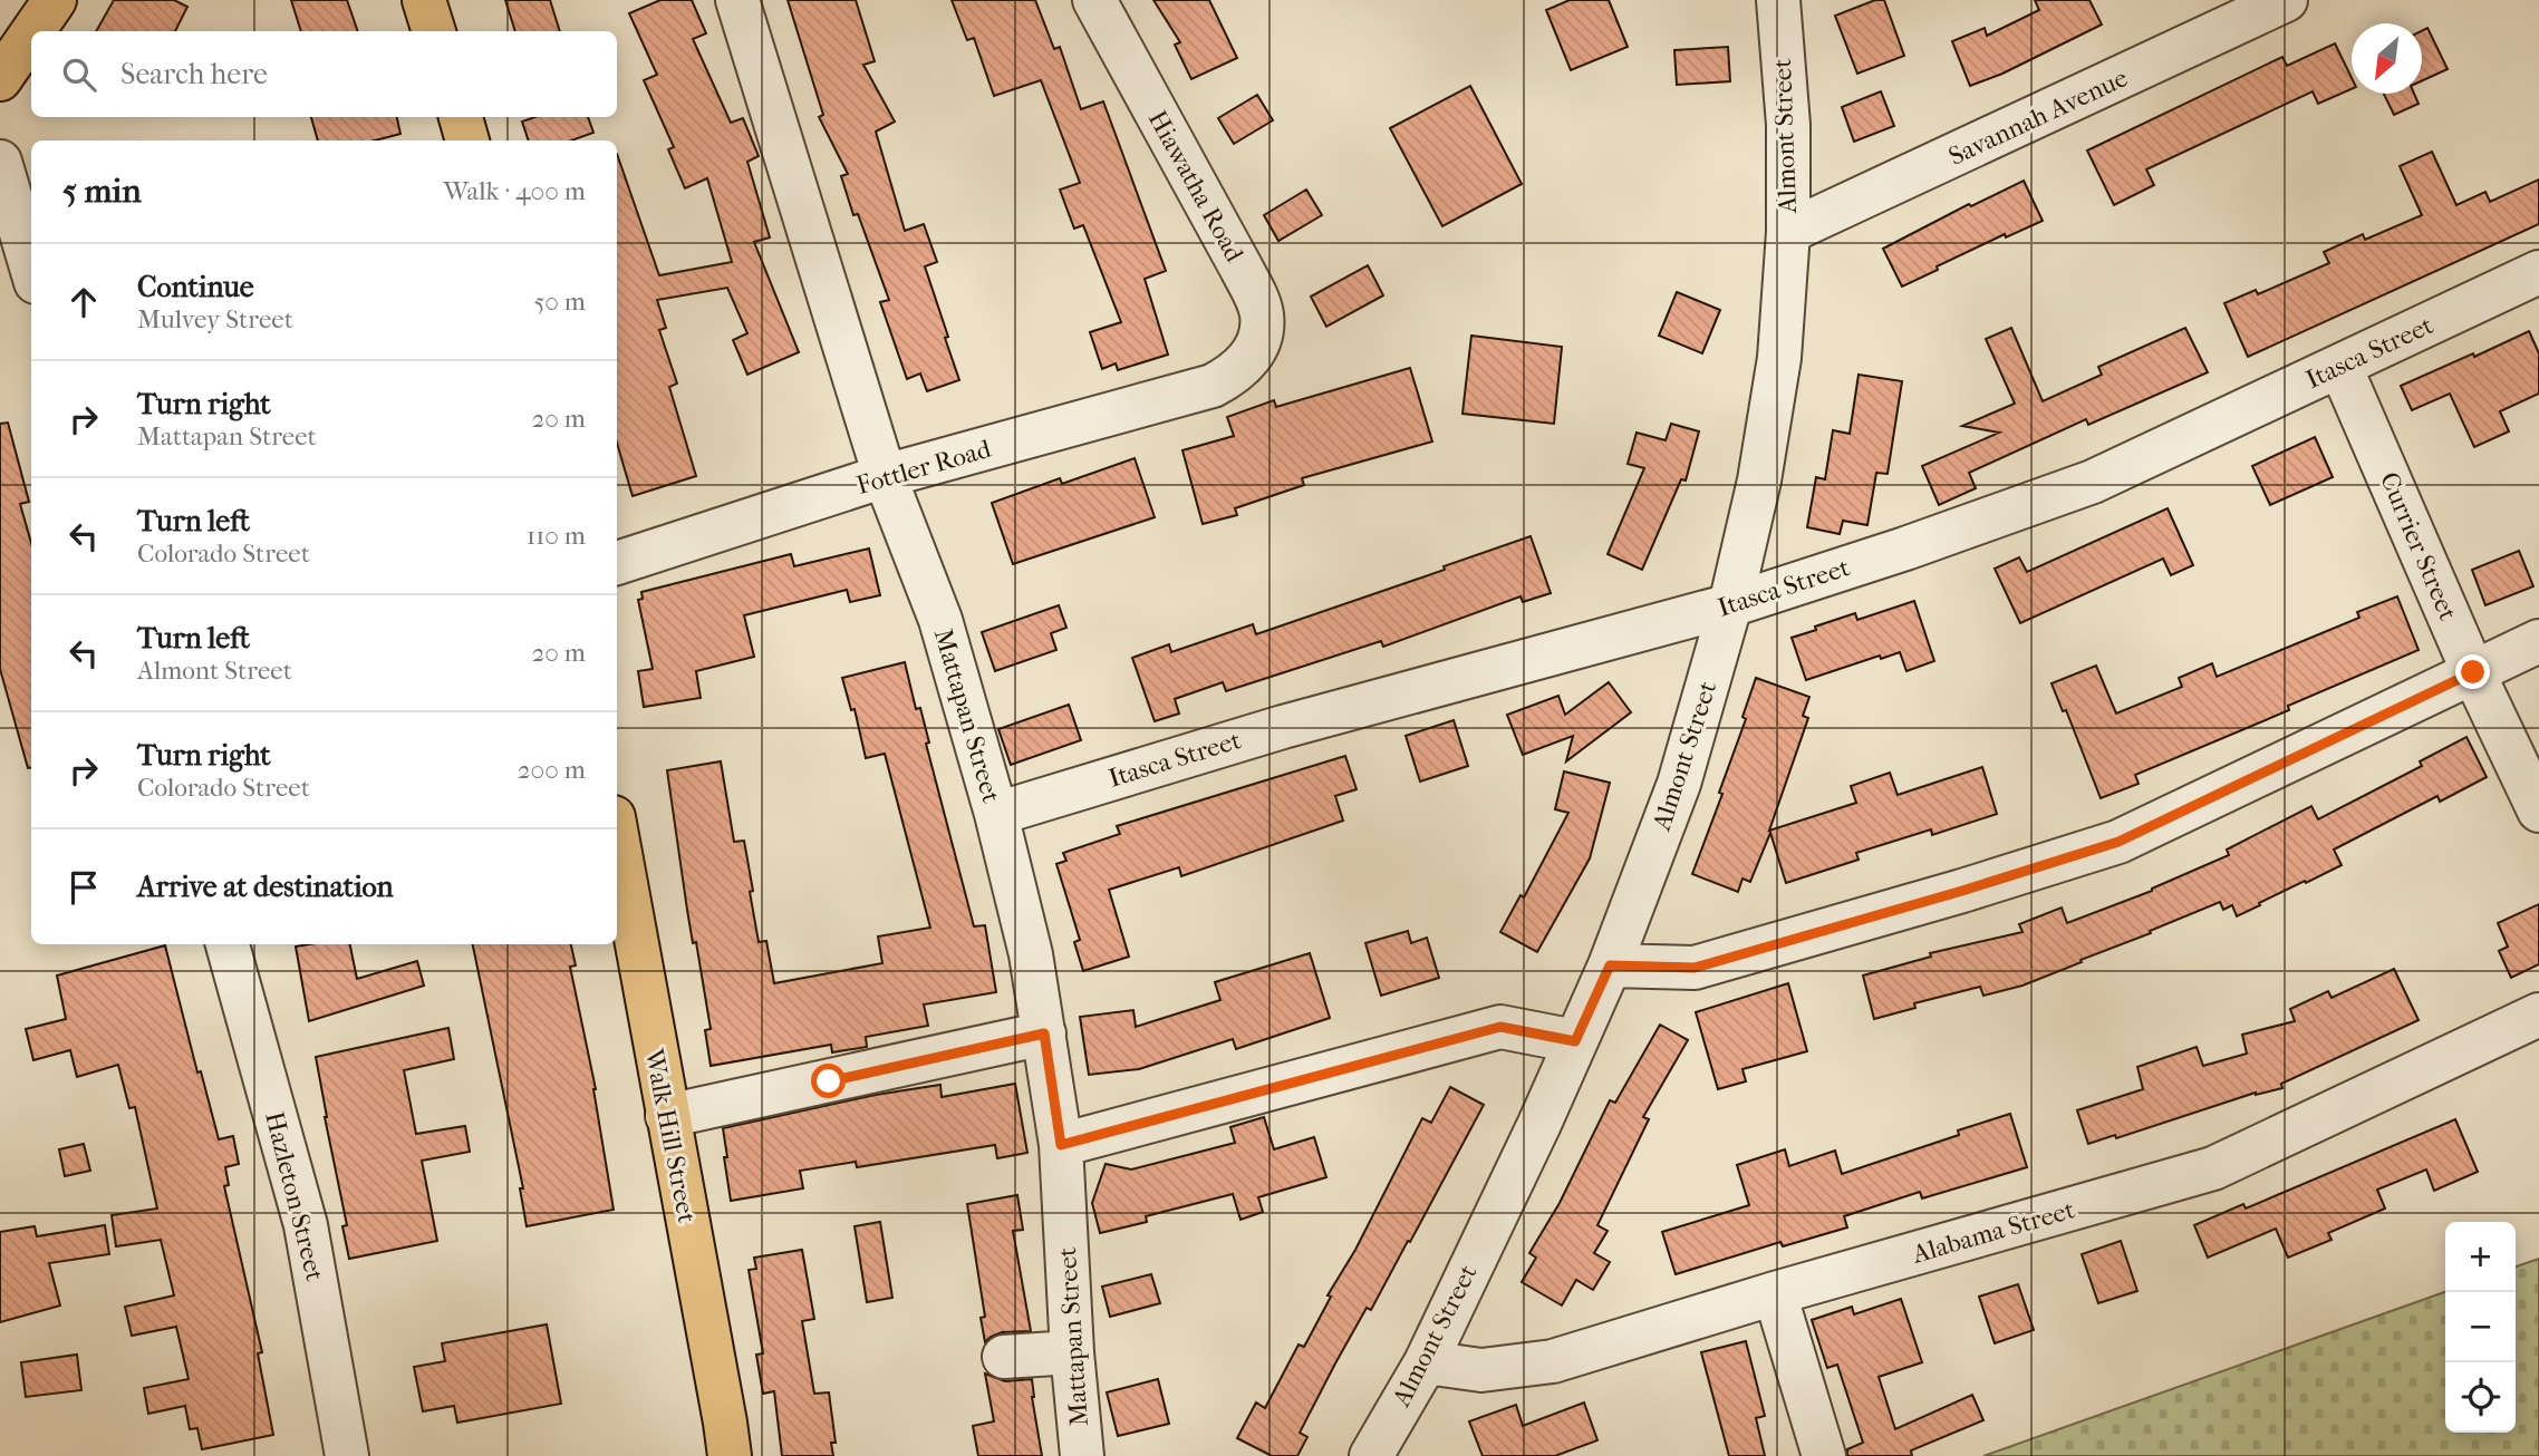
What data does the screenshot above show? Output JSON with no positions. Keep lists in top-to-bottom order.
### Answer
{
  "streets": {
    "main road": ["Walk Hill Street"],
    "street": [
      "Savannah Avenue",
      "Almont Street",
      "Hiawatha Road",
      "Itasca Street",
      "Fottler Road",
      "Currier Street",
      "Mattapan Street",
      "Hazleton Street",
      "Alabama Street"
    ]
  },
  "crossings": [
    ["Savannah Avenue", "Almont Street"],
    ["Almont Street", "Itasca Street"],
    ["Almont Street", "Alabama Street"],
    ["Hiawatha Road", "Fottler Road"],
    ["Itasca Street", "Currier Street"],
    ["Itasca Street", "Mattapan Street"],
    ["Fottler Road", "Mattapan Street"]
  ],
  "north": "bottom left",
  "page": {
    "search": "Search here",
    "heading": ["5 min", "Walk · 400 m"],
    "list": [
      ["Continue", "Mulvey Street", "50 m"],
      ["Turn right", "Mattapan Street", "20 m"],
      ["Turn left", "Colorado Street", "110 m"],
      ["Turn left", "Almont Street", "20 m"],
      ["Turn right", "Colorado Street", "200 m"],
      "Arrive at destination"
    ],
    "map_buttons": ["+", "−"]
  }
}
